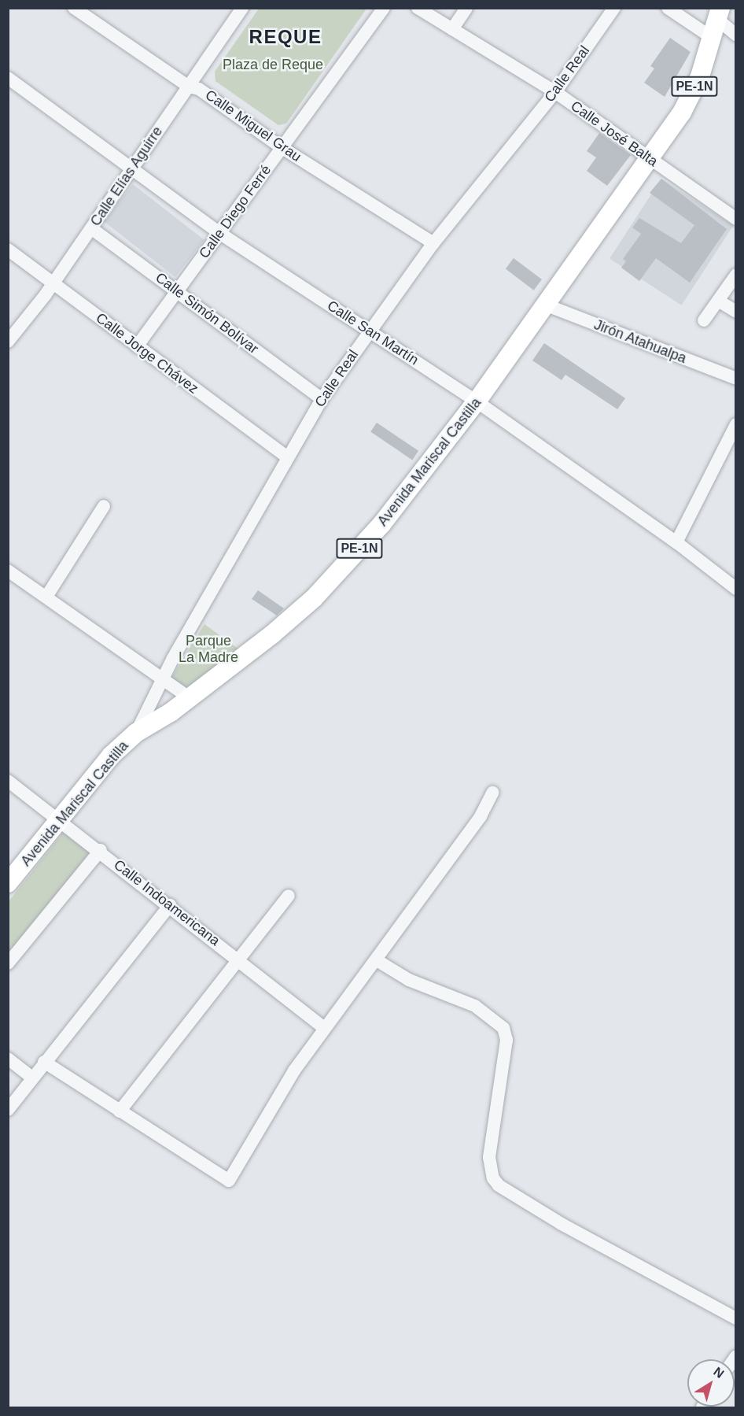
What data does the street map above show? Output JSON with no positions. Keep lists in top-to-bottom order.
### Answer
{
  "streets": {
    "highway": ["PE-1N", "Avenida Mariscal Castilla"],
    "street": [
      "Calle Real",
      "Calle Miguel Grau",
      "Calle José Balta",
      "Calle Elías Aguirre",
      "Calle Diego Ferré",
      "Calle Simón Bolívar",
      "Calle San Martín",
      "Jirón Atahualpa",
      "Calle Jorge Chávez",
      "Calle Indoamericana"
    ]
  },
  "crossings": [
    ["Calle Real", "Calle Miguel Grau"],
    ["Calle Real", "Calle José Balta"],
    ["Calle Real", "Calle Simón Bolívar"],
    ["Calle Real", "Calle San Martín"],
    ["Calle Real", "Calle Jorge Chávez"],
    ["Calle Real", "Avenida Mariscal Castilla"],
    ["Calle Miguel Grau", "Calle Elías Aguirre"],
    ["Calle Miguel Grau", "Calle Diego Ferré"],
    ["Calle José Balta", "Avenida Mariscal Castilla"],
    ["Calle Elías Aguirre", "Calle Simón Bolívar"],
    ["Calle Elías Aguirre", "Calle San Martín"],
    ["Calle Elías Aguirre", "Calle Jorge Chávez"],
    ["Calle Diego Ferré", "Calle Simón Bolívar"],
    ["Calle Diego Ferré", "Calle San Martín"],
    ["Calle Diego Ferré", "Calle Jorge Chávez"],
    ["Calle San Martín", "Avenida Mariscal Castilla"],
    ["Jirón Atahualpa", "Avenida Mariscal Castilla"],
    ["Avenida Mariscal Castilla", "Calle Indoamericana"]
  ],
  "districts": ["REQUE"],
  "parks": ["Plaza de Reque", "Parque La Madre"],
  "north": "top right"
}
